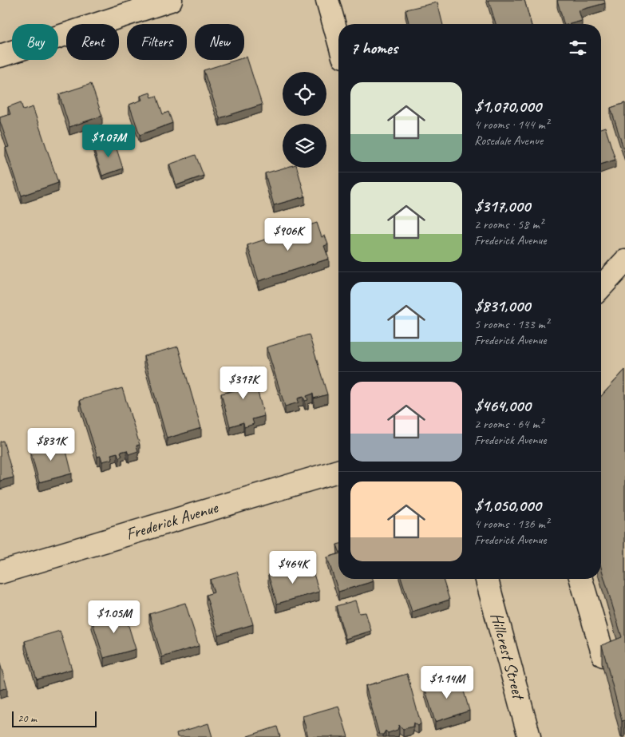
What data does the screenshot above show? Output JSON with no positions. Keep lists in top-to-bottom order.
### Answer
{
  "streets": {
    "street": ["Frederick Avenue", "Hillcrest Street"]
  },
  "scale_bar": "20 m",
  "page": {
    "chip": [
      "Buy",
      "Rent",
      "Filters",
      "New"
    ],
    "heading": "7 homes",
    "list": [
      {
        "name": "$1,070,000",
        "note": "4 rooms · 144 m² · Rosedale Avenue"
      },
      {
        "name": "$317,000",
        "note": "2 rooms · 58 m² · Frederick Avenue"
      },
      {
        "name": "$831,000",
        "note": "5 rooms · 133 m² · Frederick Avenue"
      },
      {
        "name": "$464,000",
        "note": "2 rooms · 64 m² · Frederick Avenue"
      },
      {
        "name": "$1,050,000",
        "note": "4 rooms · 136 m² · Frederick Avenue"
      }
    ],
    "price": [
      "$1.07M",
      "$906K",
      "$317K",
      "$831K",
      "$464K",
      "$1.05M",
      "$1.14M"
    ],
    "scale": "20 m"
  }
}
